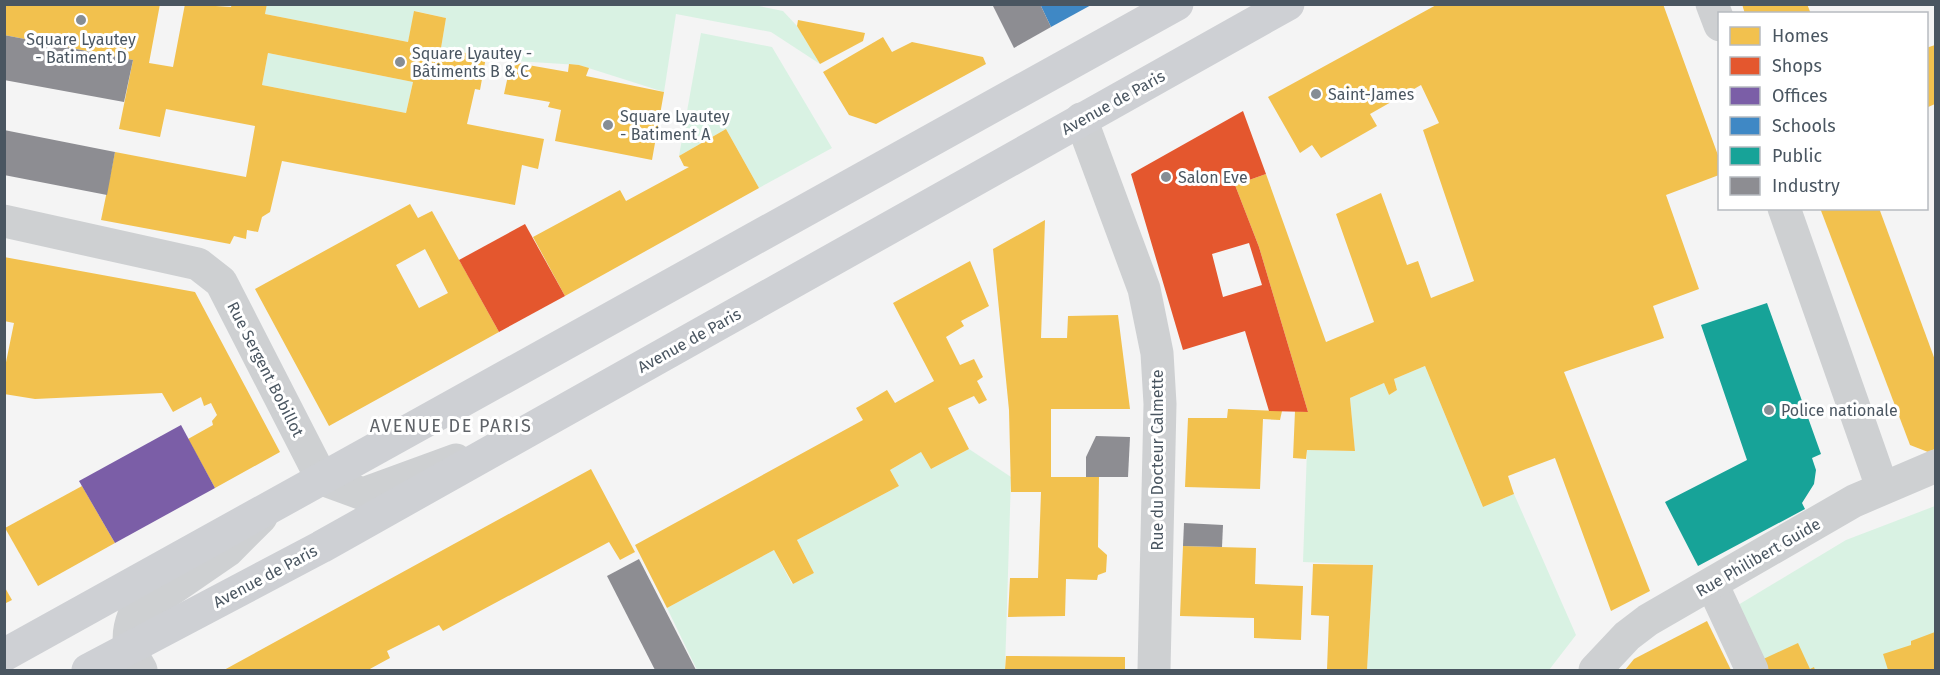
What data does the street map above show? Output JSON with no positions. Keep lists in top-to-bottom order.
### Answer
{
  "streets": {
    "main road": ["Avenue de Paris"],
    "street": ["Rue Sergent Bobillot", "Rue du Docteur Calmette", "Rue Philibert Guide"]
  },
  "crossings": [
    ["Avenue de Paris", "Rue du Docteur Calmette"]
  ],
  "districts": ["AVENUE DE PARIS"],
  "places": [
    "Square Lyautey - Batiment D",
    "Square Lyautey - Bâtiments B & C",
    "Saint-James",
    "Square Lyautey - Batiment A",
    "Salon Eve",
    "Police nationale"
  ],
  "legend": [
    "Homes",
    "Shops",
    "Offices",
    "Schools",
    "Public",
    "Industry"
  ]
}
